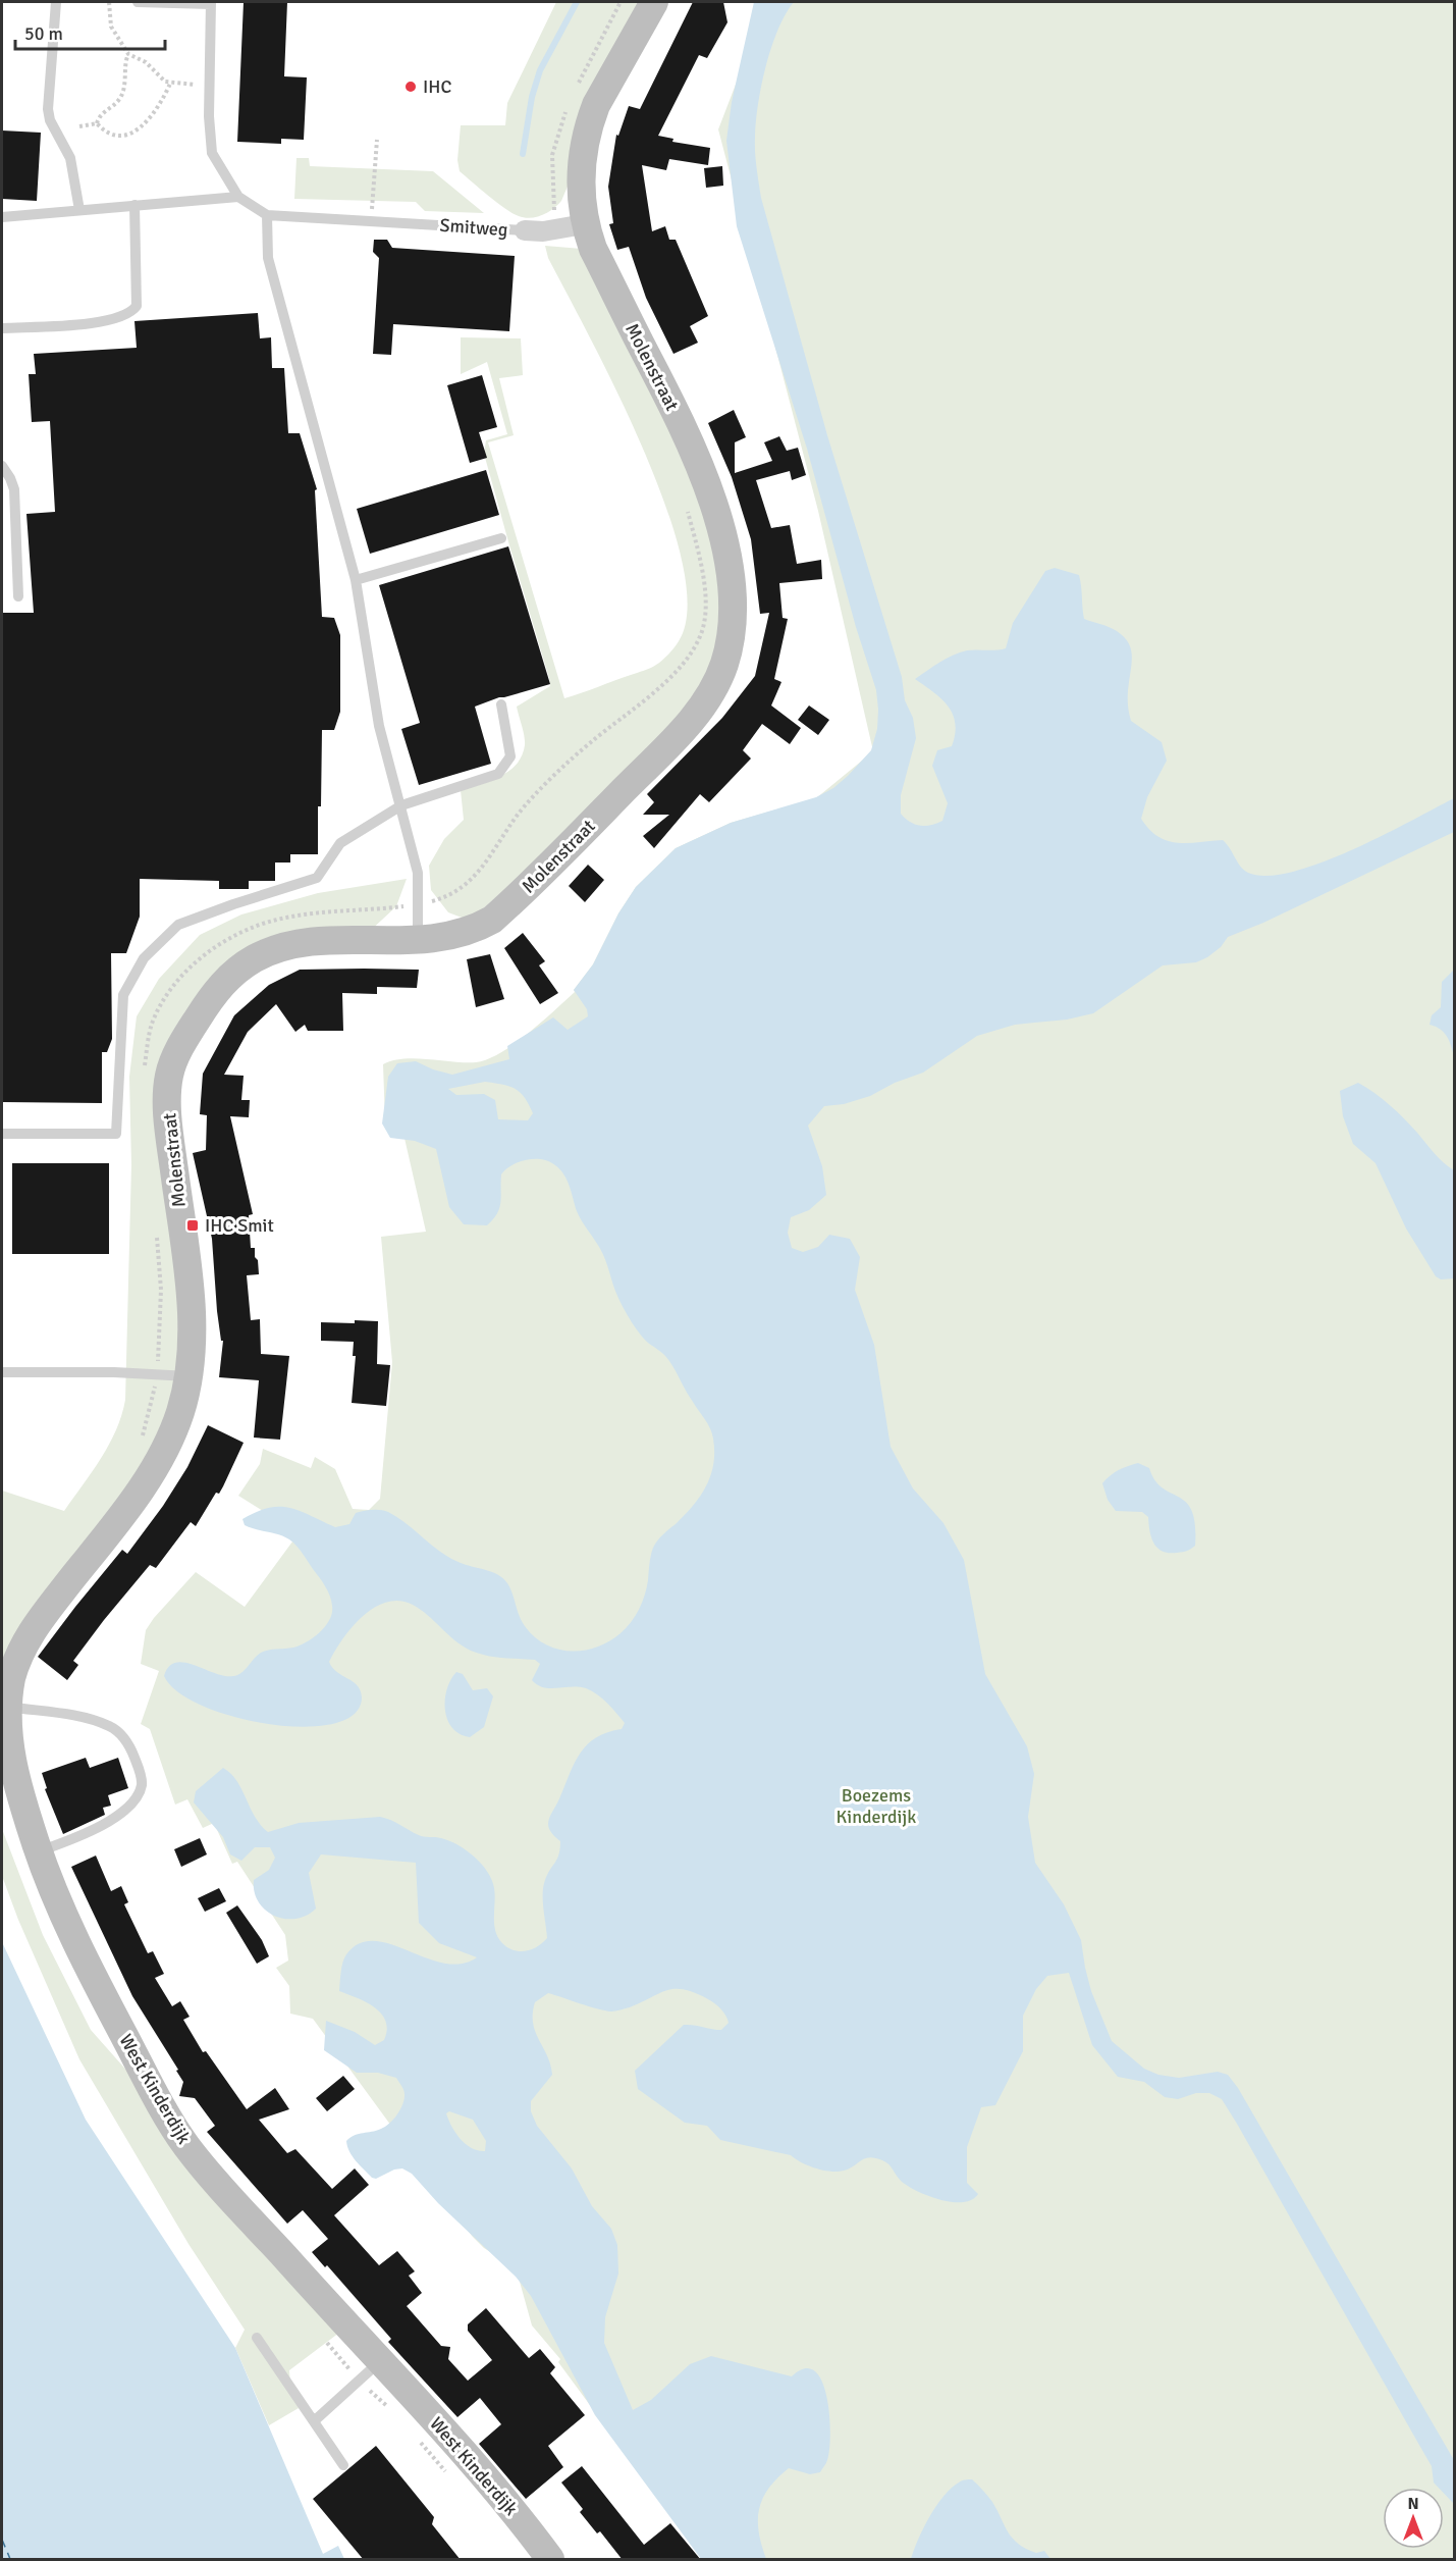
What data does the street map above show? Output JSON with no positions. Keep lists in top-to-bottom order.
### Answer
{
  "streets": {
    "street": ["Smitweg", "Molenstraat", "West Kinderdijk"]
  },
  "crossings": [
    ["Smitweg", "Molenstraat"],
    ["Molenstraat", "West Kinderdijk"]
  ],
  "parks": ["Boezems Kinderdijk"],
  "places": {
    "other": ["IHC"],
    "transit": ["IHC Smit"]
  },
  "scale_bar": "50 m",
  "north": "top"
}
